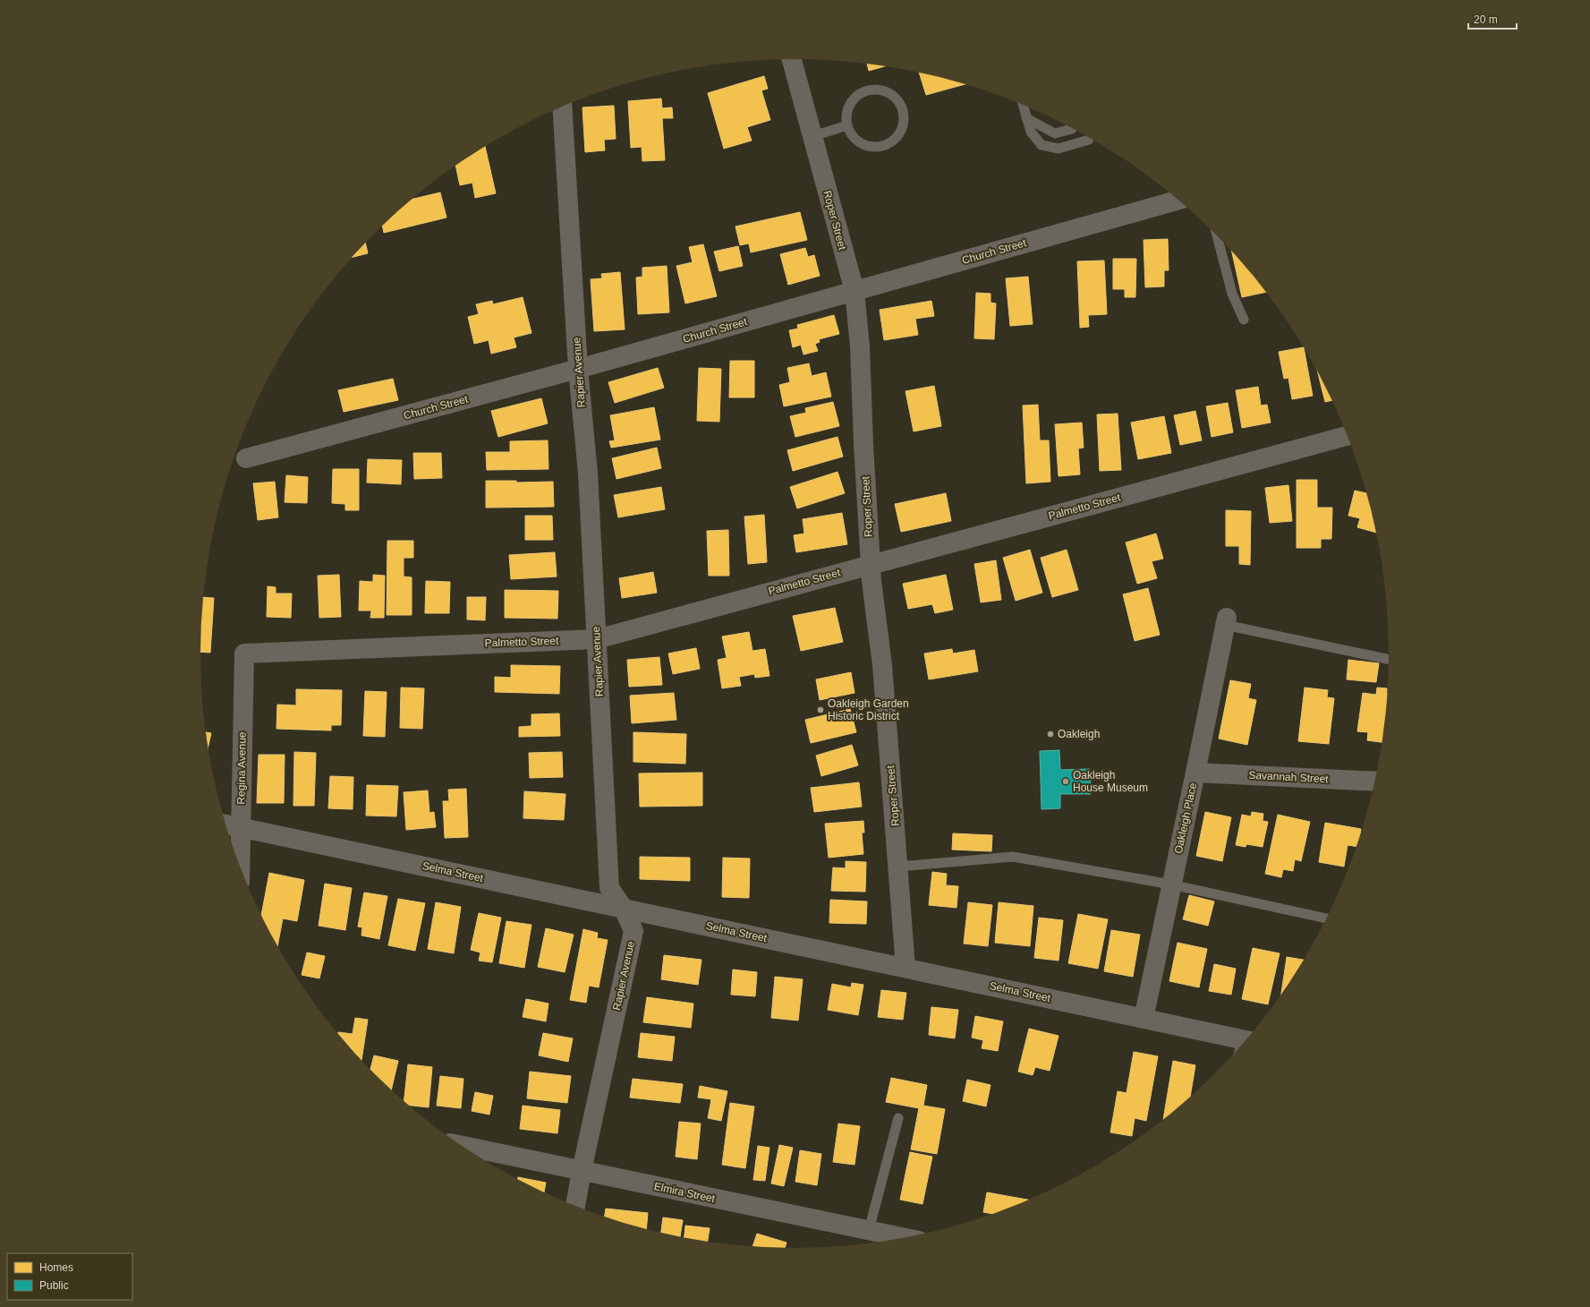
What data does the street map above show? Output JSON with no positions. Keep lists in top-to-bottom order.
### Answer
{
  "streets": {
    "street": [
      "Roper Street",
      "Church Street",
      "Rapier Avenue",
      "Palmetto Street",
      "Regina Avenue",
      "Savannah Street",
      "Oakleigh Place",
      "Selma Street",
      "Elmira Street"
    ]
  },
  "crossings": [
    ["Roper Street", "Church Street"],
    ["Roper Street", "Palmetto Street"],
    ["Roper Street", "Selma Street"],
    ["Church Street", "Rapier Avenue"],
    ["Rapier Avenue", "Palmetto Street"],
    ["Rapier Avenue", "Selma Street"],
    ["Rapier Avenue", "Elmira Street"],
    ["Palmetto Street", "Regina Avenue"],
    ["Regina Avenue", "Selma Street"],
    ["Savannah Street", "Oakleigh Place"],
    ["Oakleigh Place", "Selma Street"]
  ],
  "places": ["Oakleigh Garden Historic District", "Oakleigh", "Oakleigh House Museum"],
  "legend": ["Homes", "Public"],
  "scale_bar": "20 m"
}
